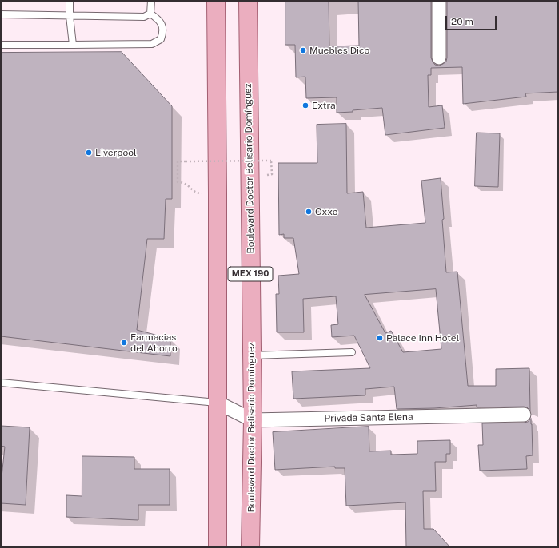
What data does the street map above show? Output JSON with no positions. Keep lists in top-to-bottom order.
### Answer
{
  "streets": {
    "main road": ["Boulevard Doctor Belisario Domínguez", "MEX 190"],
    "street": ["Privada Santa Elena"]
  },
  "crossings": [
    ["Boulevard Doctor Belisario Domínguez", "Privada Santa Elena"],
    ["MEX 190", "Privada Santa Elena"]
  ],
  "places": [
    "Muebles Dico",
    "Extra",
    "Liverpool",
    "Oxxo",
    "Palace Inn Hotel",
    "Farmacias del Ahorro"
  ],
  "scale_bar": "20 m"
}
